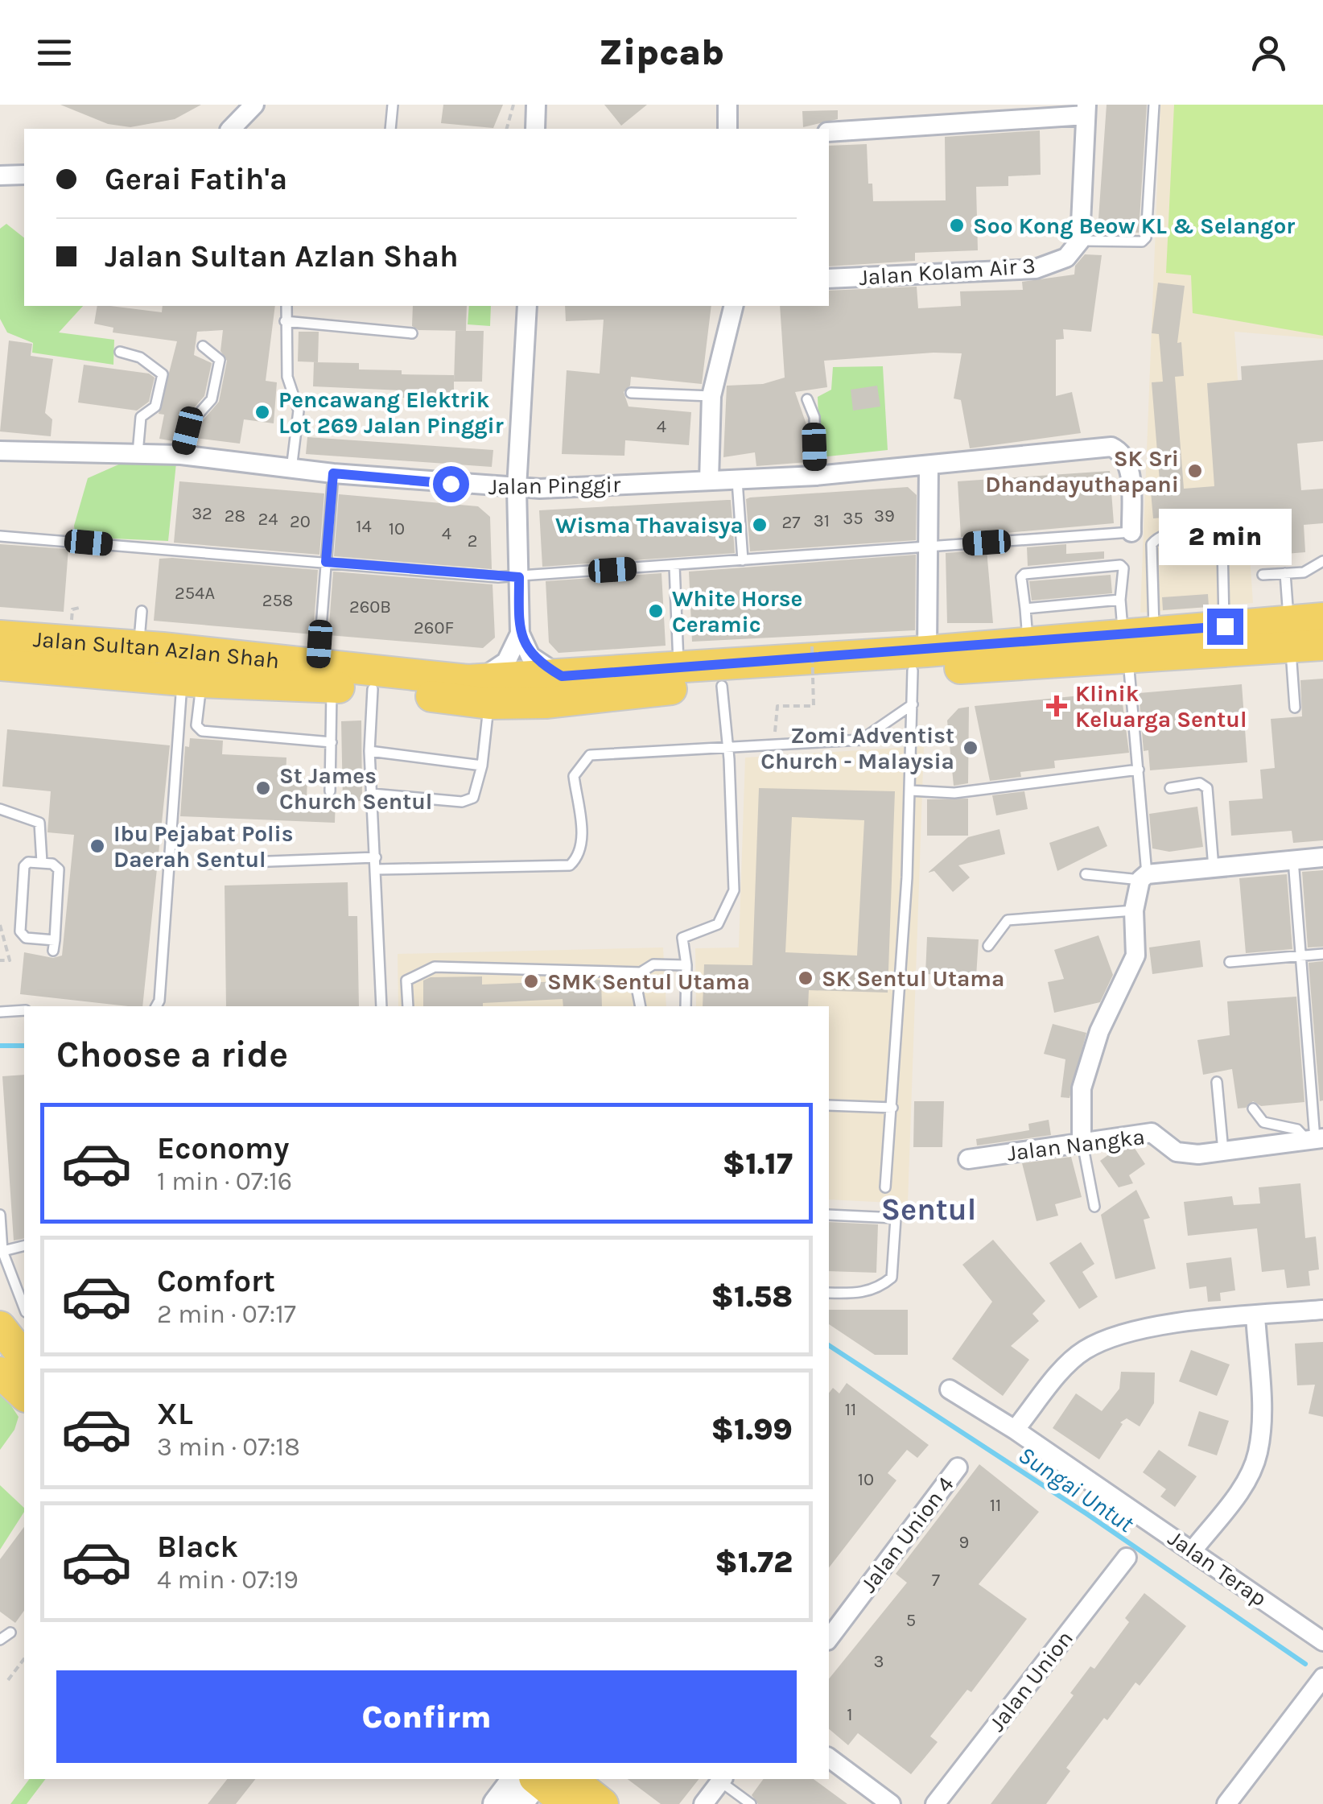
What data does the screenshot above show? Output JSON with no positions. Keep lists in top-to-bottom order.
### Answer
{
  "streets": {
    "main road": ["Jalan Sultan Azlan Shah"],
    "street": [
      "Jalan Kolam Air 3",
      "Jalan Pinggir",
      "Jalan Nangka",
      "Jalan Union 4",
      "Jalan Terap",
      "Jalan Union"
    ]
  },
  "districts": ["Sentul"],
  "water": ["Sungai Untut"],
  "places": {
    "other": [
      "Soo Kong Beow KL & Selangor",
      "Pencawang Elektrik Lot 269 Jalan Pinggir",
      "SK Sri Dhandayuthapani",
      "Wisma Thavaisya",
      "White Horse Ceramic",
      "Zomi Adventist Church - Malaysia",
      "St James Church Sentul",
      "Ibu Pejabat Polis Daerah Sentul",
      "SK Sentul Utama",
      "SMK Sentul Utama"
    ],
    "health": ["Klinik Keluarga Sentul"]
  },
  "house_numbers": [
    "4",
    "32",
    "28",
    "39",
    "35",
    "24",
    "31",
    "20",
    "27",
    "14",
    "10",
    "4",
    "2",
    "254A",
    "258",
    "260B",
    "260F",
    "11",
    "10",
    "11",
    "9",
    "7",
    "5",
    "3",
    "1"
  ],
  "page": {
    "header": "Zipcab",
    "banner": ["Gerai Fatih'a", "Jalan Sultan Azlan Shah"],
    "bubble": "2 min",
    "heading": "Choose a ride",
    "list": [
      {
        "name": "Economy",
        "note": "1 min · 07:16",
        "value": "$1.17"
      },
      {
        "name": "Comfort",
        "note": "2 min · 07:17",
        "value": "$1.58"
      },
      {
        "name": "XL",
        "note": "3 min · 07:18",
        "value": "$1.99"
      },
      {
        "name": "Black",
        "note": "4 min · 07:19",
        "value": "$1.72"
      }
    ],
    "buttons": "Confirm"
  }
}
